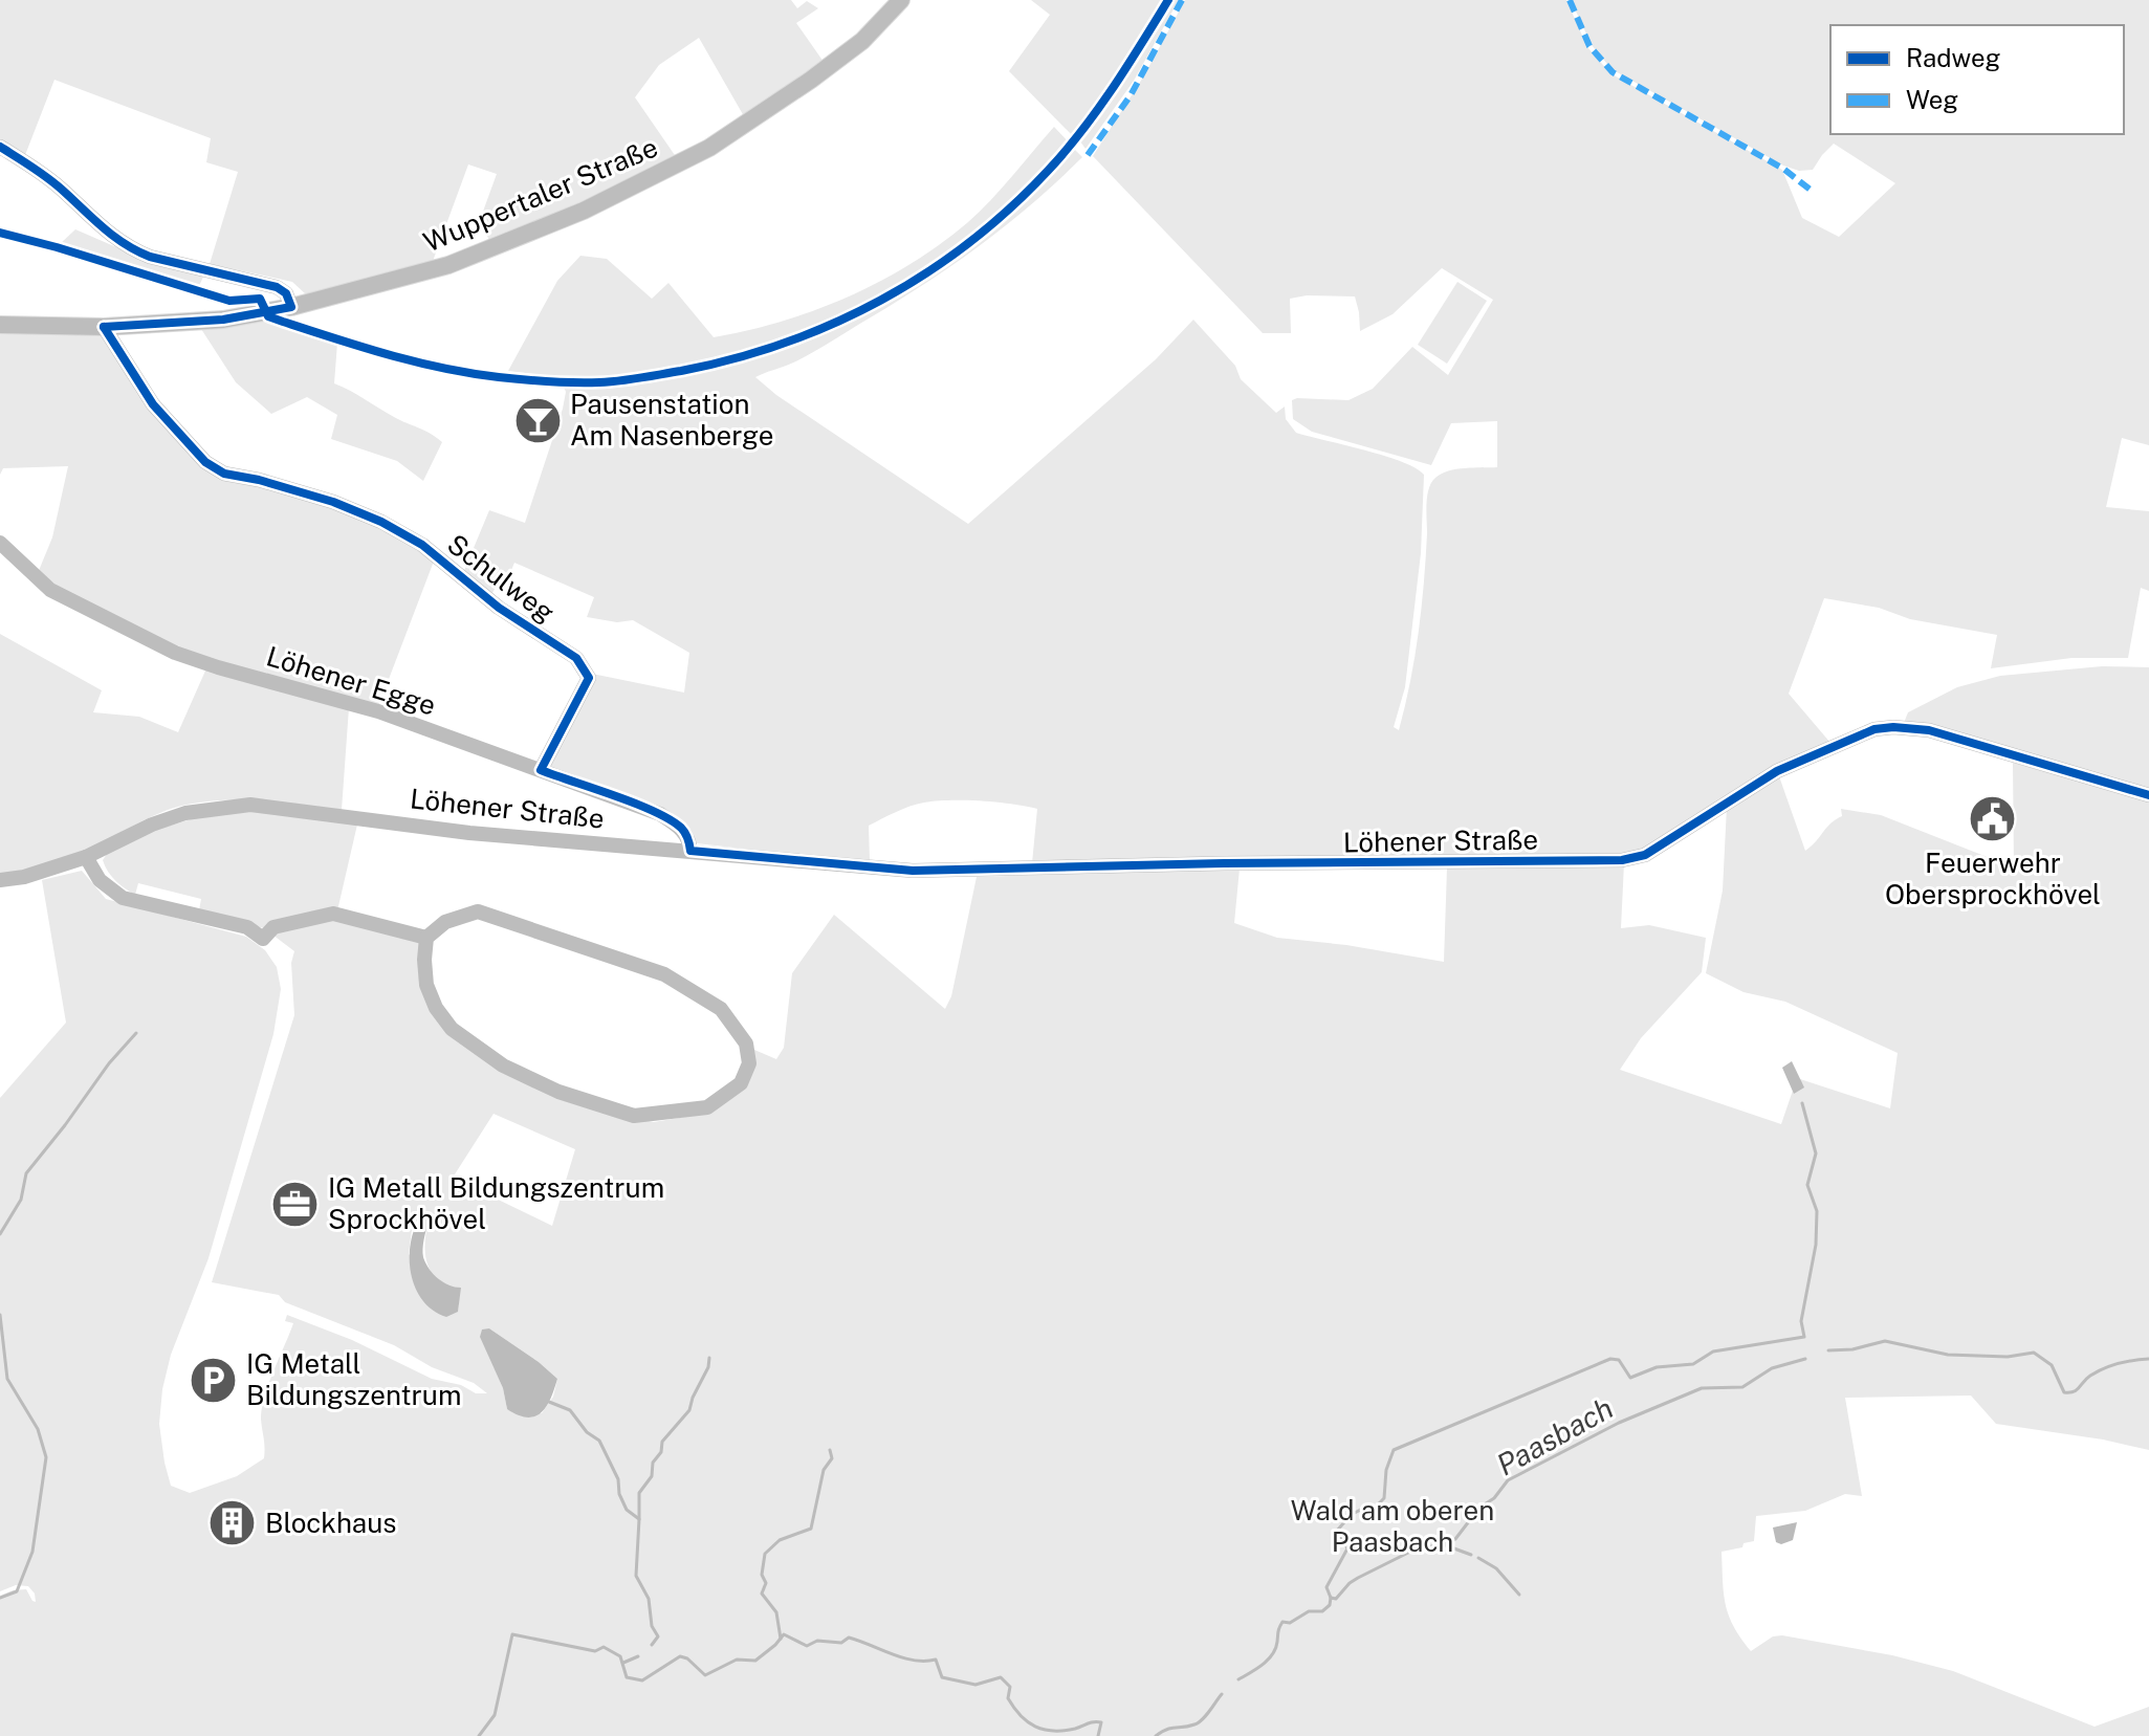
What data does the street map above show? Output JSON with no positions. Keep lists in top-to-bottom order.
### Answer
{
  "streets": {
    "main road": ["Wuppertaler Straße"],
    "street": ["Schulweg", "Löhener Egge", "Löhener Straße"]
  },
  "crossings": [
    ["Wuppertaler Straße", "Schulweg"],
    ["Schulweg", "Löhener Egge"],
    ["Löhener Egge", "Löhener Straße"]
  ],
  "water": ["Paasbach"],
  "parks": ["Wald am oberen Paasbach"],
  "places": {
    "bar": ["Pausenstation Am Nasenberge"],
    "public building": ["Feuerwehr Obersprockhövel"],
    "office": ["IG Metall Bildungszentrum Sprockhövel"],
    "parking": ["IG Metall Bildungszentrum"],
    "building": ["Blockhaus"]
  },
  "legend": ["Radweg", "Weg"]
}
